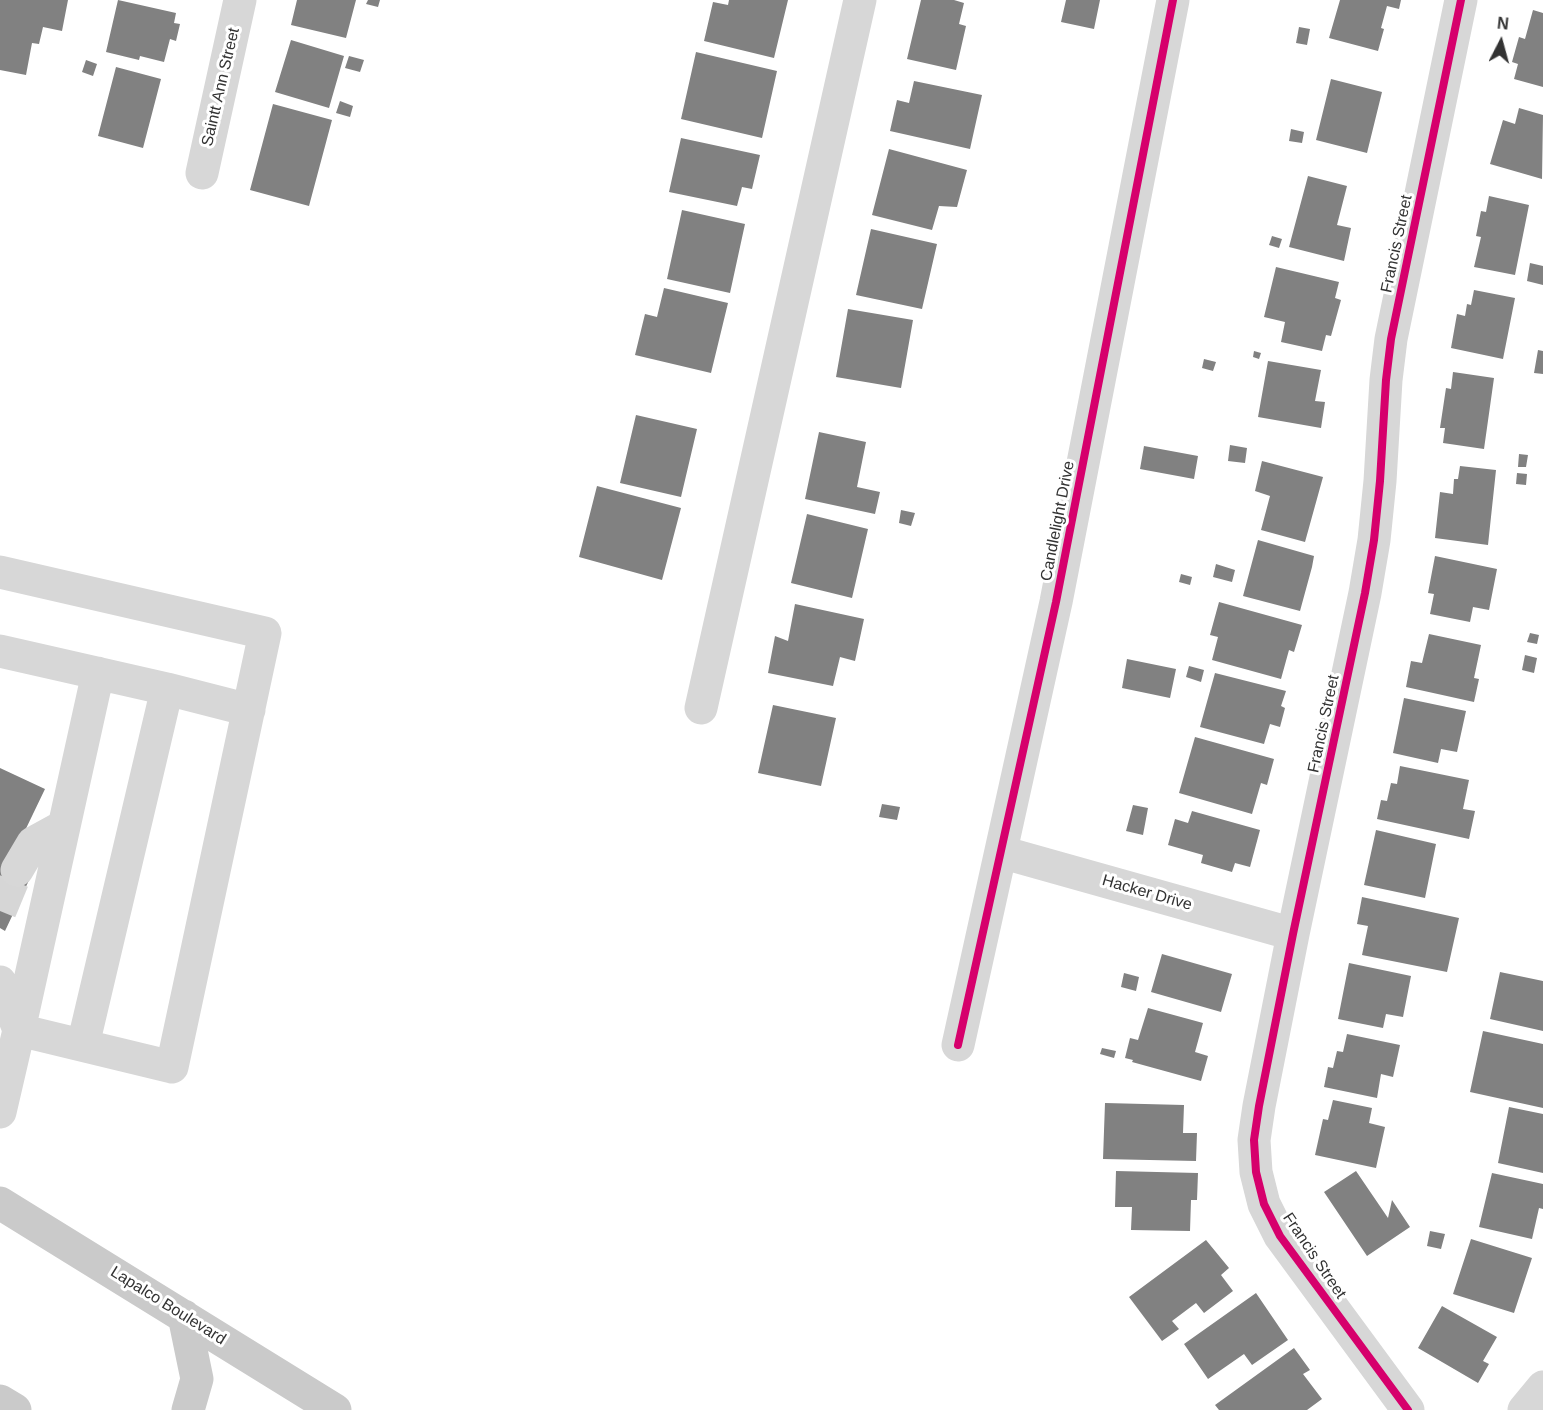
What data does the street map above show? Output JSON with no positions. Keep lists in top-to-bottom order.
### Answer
{
  "streets": {
    "main road": ["Lapalco Boulevard"],
    "street": [
      "Saintt Ann Street",
      "Francis Street",
      "Candlelight Drive",
      "Hacker Drive"
    ]
  },
  "crossings": [
    ["Francis Street", "Hacker Drive"],
    ["Candlelight Drive", "Hacker Drive"]
  ],
  "north": "top"
}
